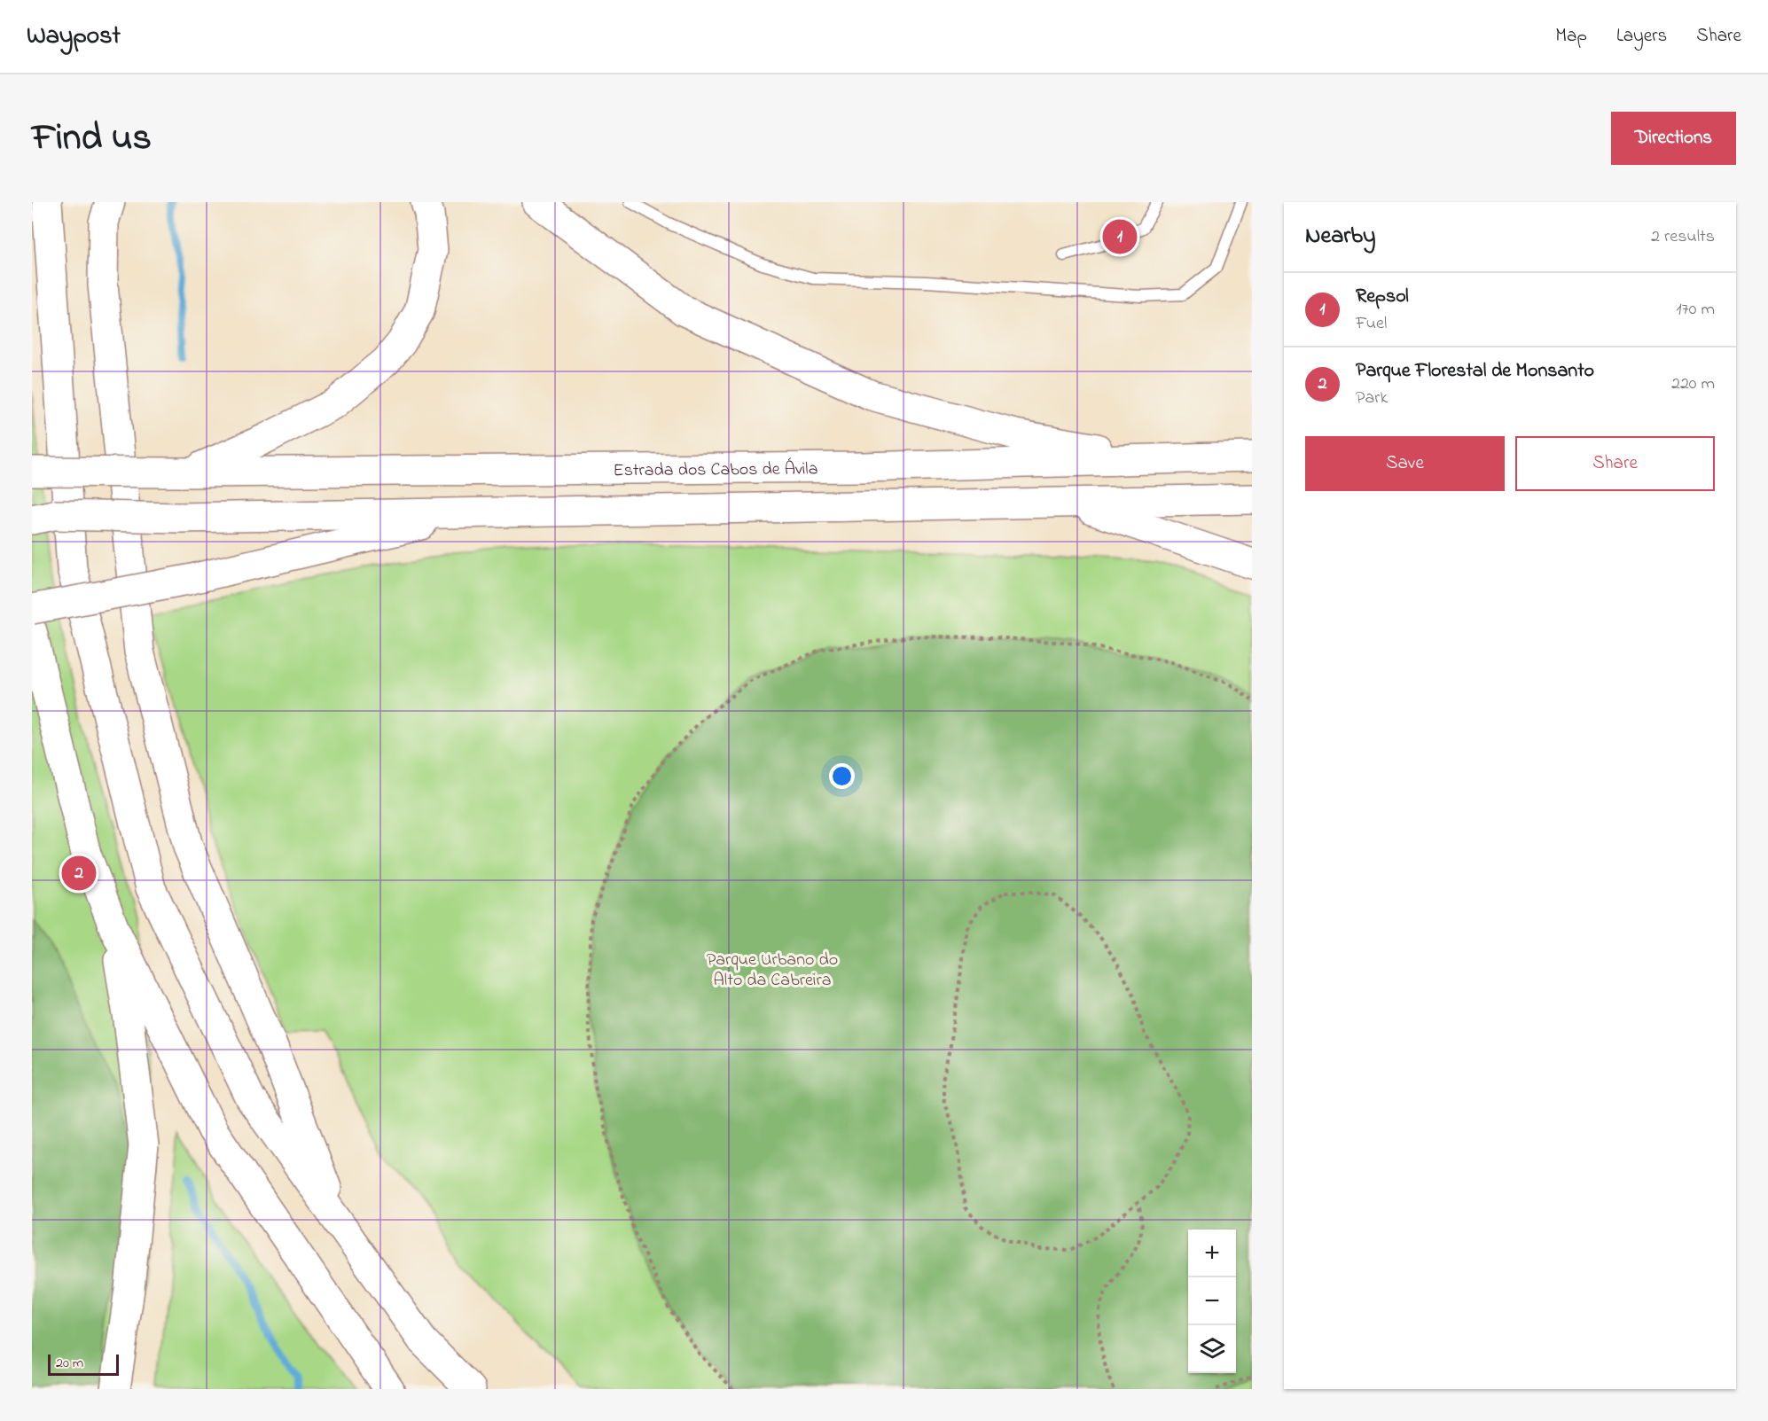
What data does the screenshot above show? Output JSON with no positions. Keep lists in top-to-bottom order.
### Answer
{
  "streets": {
    "highway": ["Estrada dos Cabos de Ávila"]
  },
  "parks": ["Parque Urbano do Alto da Cabreira"],
  "scale_bar": "20 m",
  "page": {
    "header": "Waypost",
    "nav": ["Map", "Layers", "Share"],
    "title": "Find us",
    "buttons": [
      "Directions",
      ["Save", "Share"]
    ],
    "heading": ["Nearby", "2 results"],
    "pins": ["1", "2"],
    "list": [
      {
        "mark": "1",
        "name": "Repsol",
        "note": "Fuel",
        "value": "170 m"
      },
      {
        "mark": "2",
        "name": "Parque Florestal de Monsanto",
        "note": "Park",
        "value": "220 m"
      }
    ],
    "map_buttons": ["+", "−"],
    "scale": "20 m"
  }
}
